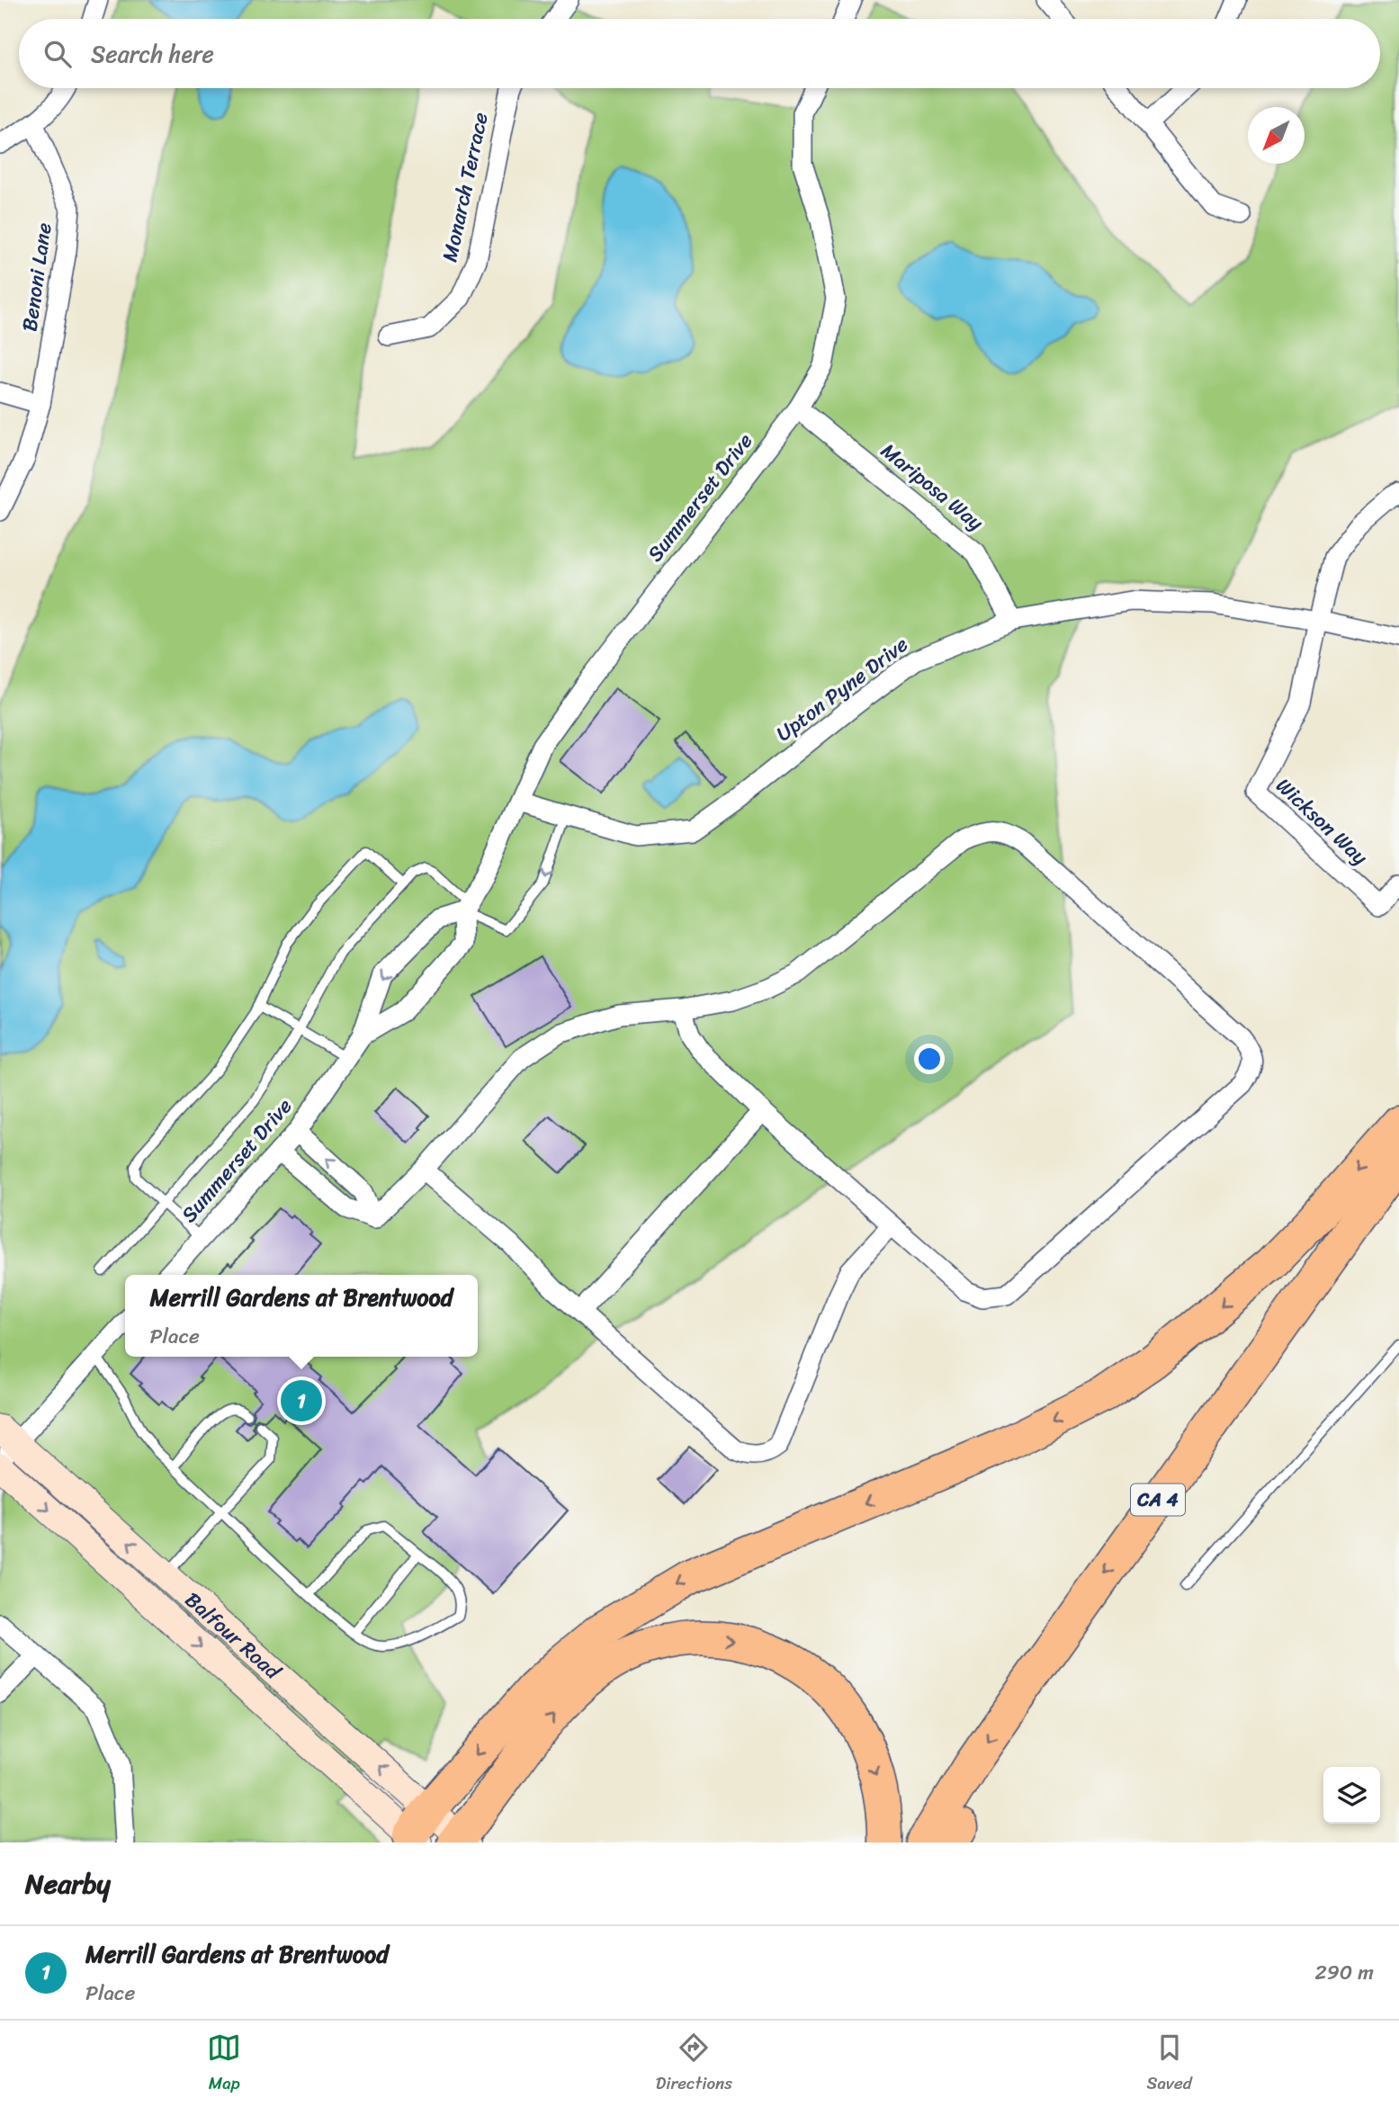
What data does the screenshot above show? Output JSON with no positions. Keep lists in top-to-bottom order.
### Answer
{
  "streets": {
    "highway": ["CA 4"],
    "main road": ["Balfour Road"],
    "street": [
      "Monarch Terrace",
      "Benoni Lane",
      "Mariposa Way",
      "Summerset Drive",
      "Upton Pyne Drive",
      "Wickson Way"
    ]
  },
  "crossings": [
    ["Mariposa Way", "Summerset Drive"],
    ["Mariposa Way", "Upton Pyne Drive"],
    ["Summerset Drive", "Upton Pyne Drive"],
    ["Upton Pyne Drive", "Wickson Way"]
  ],
  "north": "bottom left",
  "page": {
    "search": "Search here",
    "popup": ["Merrill Gardens at Brentwood", "Place"],
    "pins": "1",
    "heading": "Nearby",
    "list": [
      {
        "mark": "1",
        "name": "Merrill Gardens at Brentwood",
        "note": "Place",
        "value": "290 m"
      }
    ],
    "nav": ["Map", "Directions", "Saved"]
  }
}
